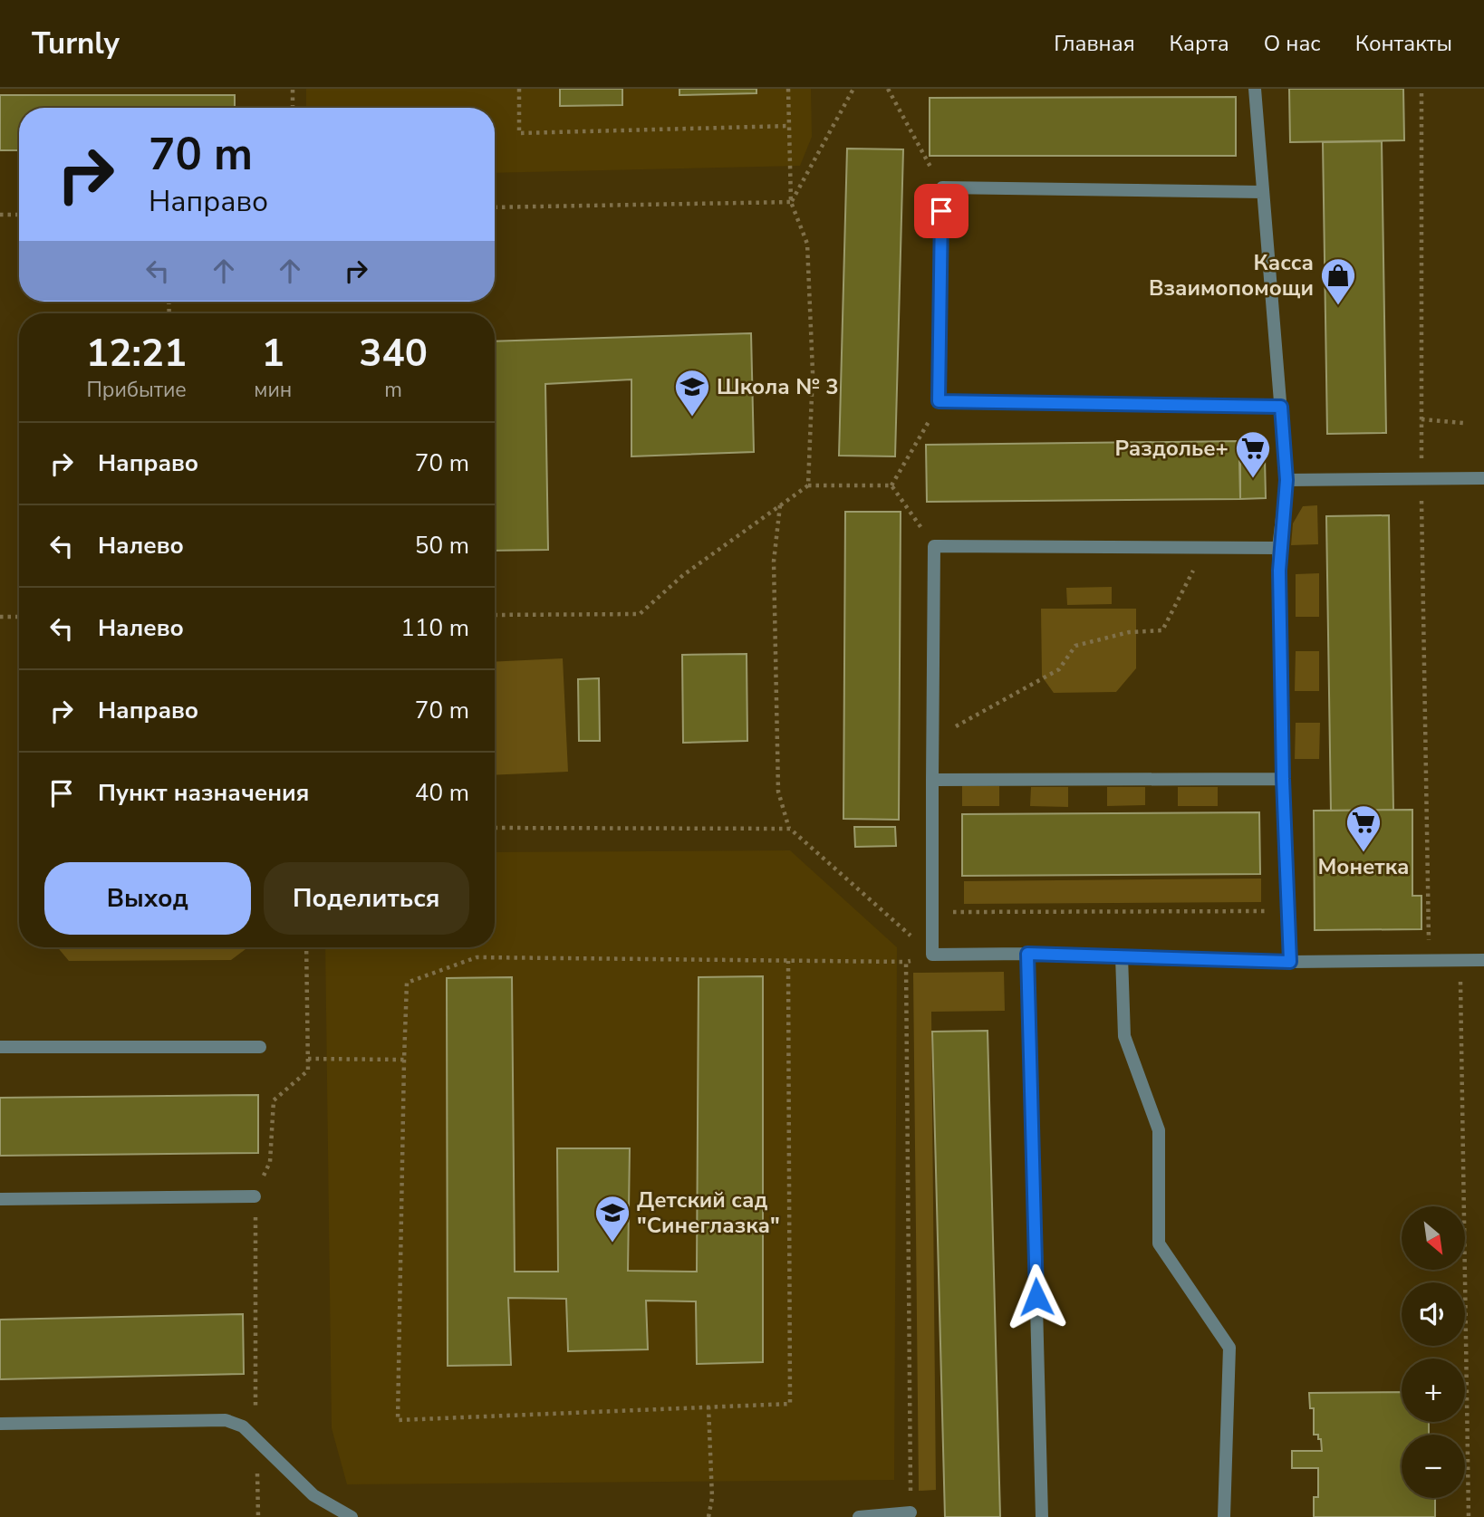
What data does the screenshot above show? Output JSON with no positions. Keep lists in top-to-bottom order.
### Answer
{
  "places": {
    "shop": ["Касса Взаимопомощи"],
    "school or university": ["Школа № 3", "Детский сад \"Синеглазка\""],
    "supermarket": ["Раздолье+", "Монетка"]
  },
  "north": "bottom right",
  "page": {
    "header": "Turnly",
    "nav": [
      "Главная",
      "Карта",
      "О нас",
      "Контакты"
    ],
    "turn": ["70 m", "Направо"],
    "eta": [
      "12:21",
      "Прибытие",
      "1",
      "мин",
      "340",
      "m"
    ],
    "list": [
      {
        "name": "Направо",
        "value": "70 m"
      },
      {
        "name": "Налево",
        "value": "50 m"
      },
      {
        "name": "Налево",
        "value": "110 m"
      },
      {
        "name": "Направо",
        "value": "70 m"
      },
      {
        "name": "Пункт назначения",
        "value": "40 m"
      }
    ],
    "buttons": ["Выход", "Поделиться"],
    "map_buttons": ["+", "−"]
  }
}
